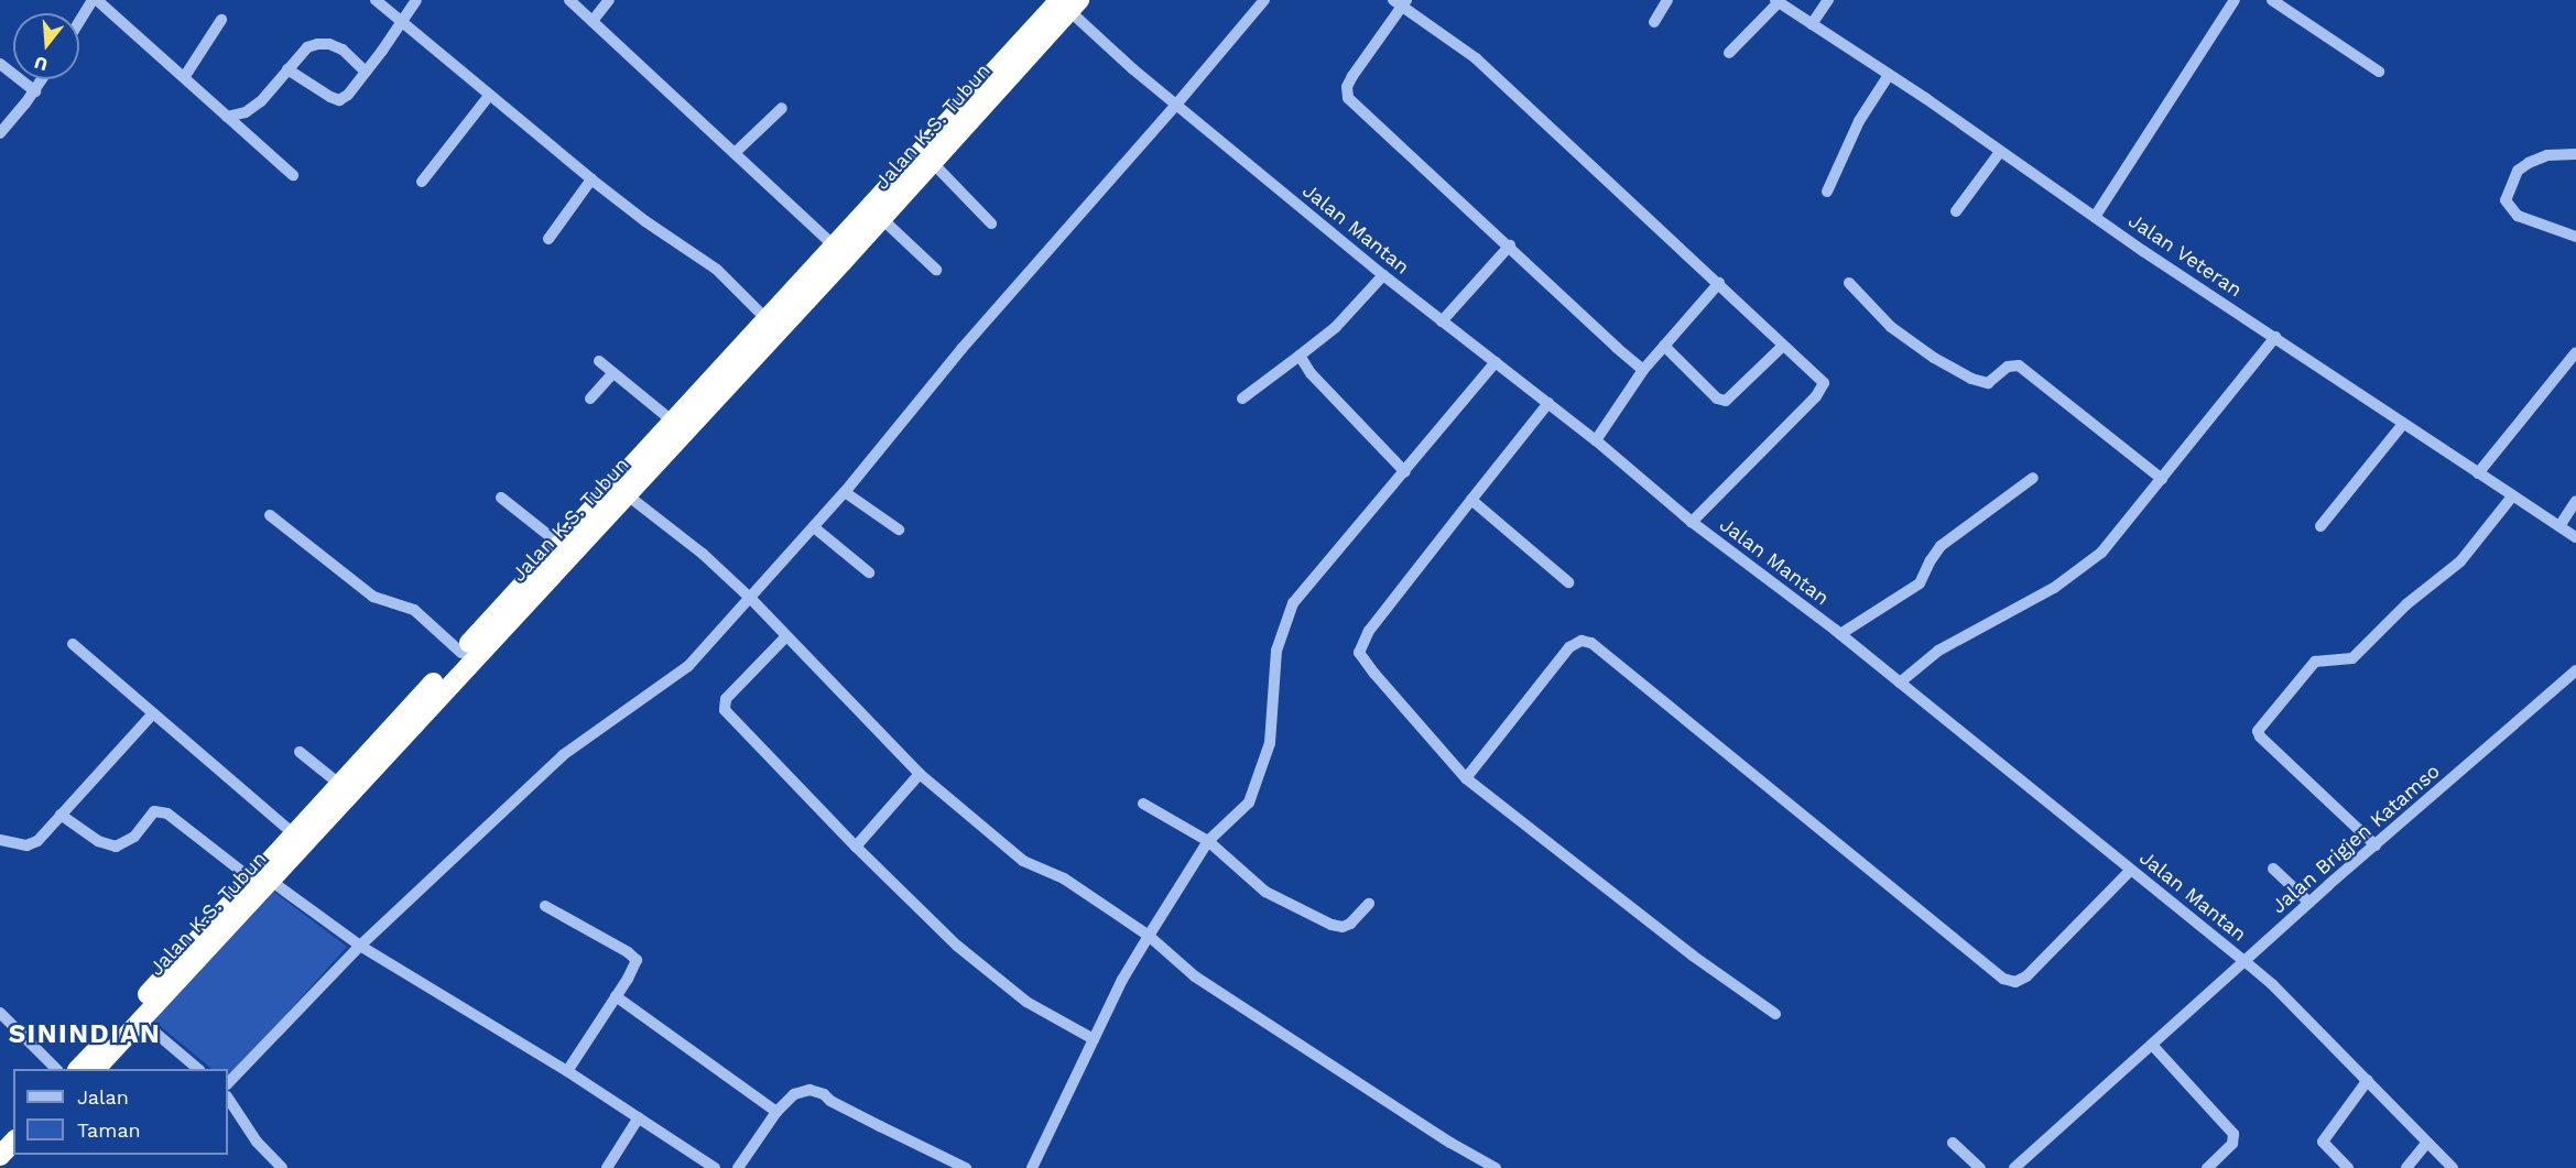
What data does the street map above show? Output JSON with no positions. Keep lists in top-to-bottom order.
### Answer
{
  "streets": {
    "highway": ["Jalan K.S. Tubun"],
    "street": ["Jalan Mantan", "Jalan Veteran", "Jalan Brigjen Katamso"]
  },
  "crossings": [
    ["Jalan K.S. Tubun", "Jalan Mantan"],
    ["Jalan Mantan", "Jalan Brigjen Katamso"]
  ],
  "districts": ["SININDIAN"],
  "legend": ["Jalan", "Taman"],
  "north": "bottom"
}
